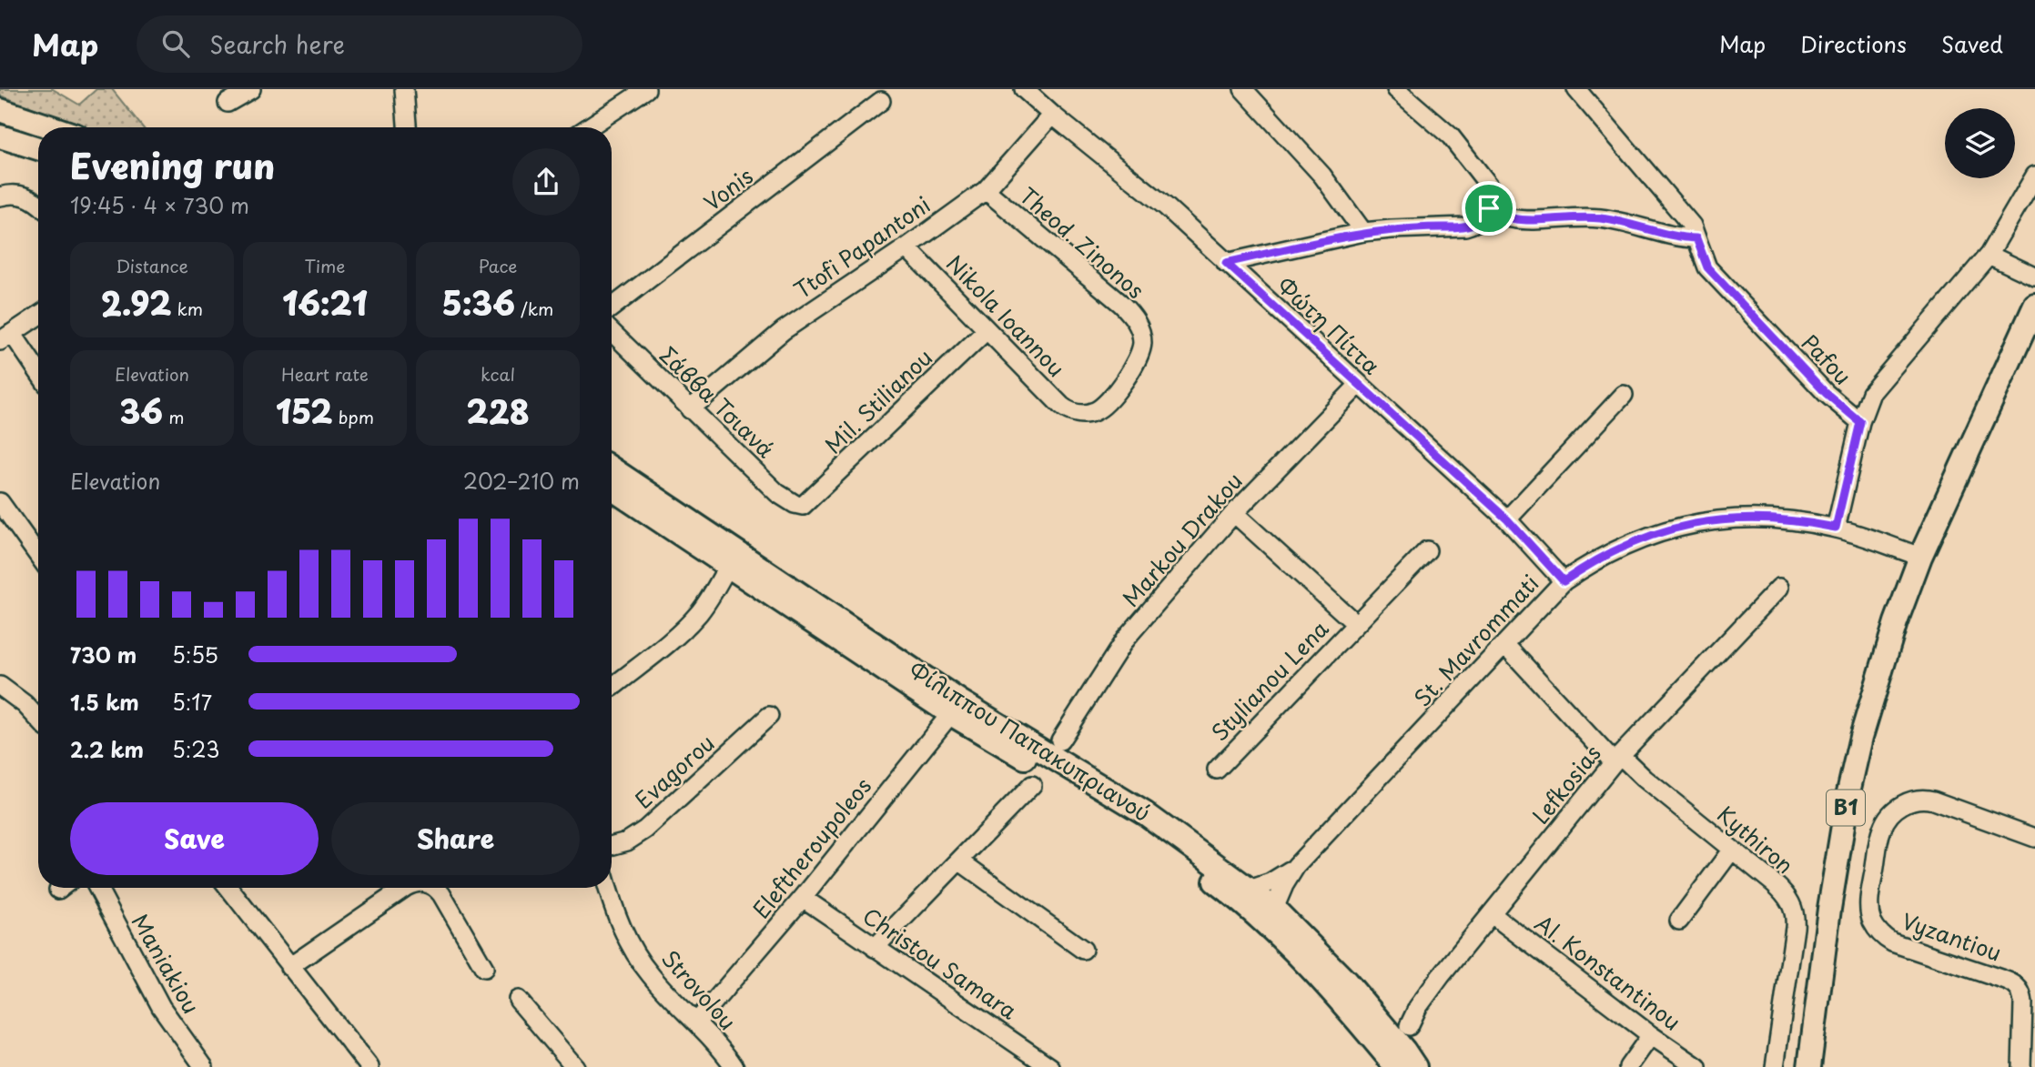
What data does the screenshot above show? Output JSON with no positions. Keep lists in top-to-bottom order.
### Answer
{
  "streets": {
    "main road": ["Φίλιππου Παπακυπριανού", "B1"],
    "street": [
      "Vonis",
      "Theod. Zinonos",
      "Ttofi Papantoni",
      "Nikola Ioannou",
      "Φώτη Πίττα",
      "Pafou",
      "Mil. Stilianou",
      "Σάββα Τσιανά",
      "Markou Drakou",
      "St. Mavrommati",
      "Stylianou Lena",
      "Evagorou",
      "Lefkosias",
      "Kythiron",
      "Eleftheroupoleos",
      "Vyzantiou",
      "Maniakiou",
      "Christou Samara",
      "Al. Konstantinou",
      "Strovolou"
    ]
  },
  "crossings": [
    ["Theod. Zinonos", "Ttofi Papantoni"],
    ["Theod. Zinonos", "Nikola Ioannou"],
    ["Ttofi Papantoni", "Nikola Ioannou"],
    ["Ttofi Papantoni", "Φώτη Πίττα"],
    ["Ttofi Papantoni", "Σάββα Τσιανά"],
    ["Nikola Ioannou", "Mil. Stilianou"],
    ["Φώτη Πίττα", "Markou Drakou"],
    ["Φώτη Πίττα", "St. Mavrommati"],
    ["Mil. Stilianou", "Σάββα Τσιανά"],
    ["Markou Drakou", "Stylianou Lena"],
    ["St. Mavrommati", "Φίλιππου Παπακυπριανού"],
    ["St. Mavrommati", "B1"],
    ["St. Mavrommati", "Kythiron"],
    ["Φίλιππου Παπακυπριανού", "Lefkosias"],
    ["Φίλιππου Παπακυπριανού", "Eleftheroupoleos"],
    ["Lefkosias", "Kythiron"],
    ["Lefkosias", "Al. Konstantinou"],
    ["Eleftheroupoleos", "Christou Samara"],
    ["Eleftheroupoleos", "Strovolou"]
  ],
  "page": {
    "header": "Map",
    "search": "Search here",
    "nav": ["Map", "Directions", "Saved"],
    "heading": ["Evening run", "19:45 · 4 × 730 m"],
    "stats": [
      ["Distance", "2.92 km"],
      ["Time", "16:21"],
      ["Pace", "5:36 /km"],
      ["Elevation", "36 m"],
      ["Heart rate", "152 bpm"],
      ["kcal", "228"]
    ],
    "chart": ["Elevation", "202–210 m"],
    "list": [
      {
        "name": "730 m",
        "note": "5:55"
      },
      {
        "name": "1.5 km",
        "note": "5:17"
      },
      {
        "name": "2.2 km",
        "note": "5:23"
      }
    ],
    "buttons": ["Save", "Share"]
  }
}
